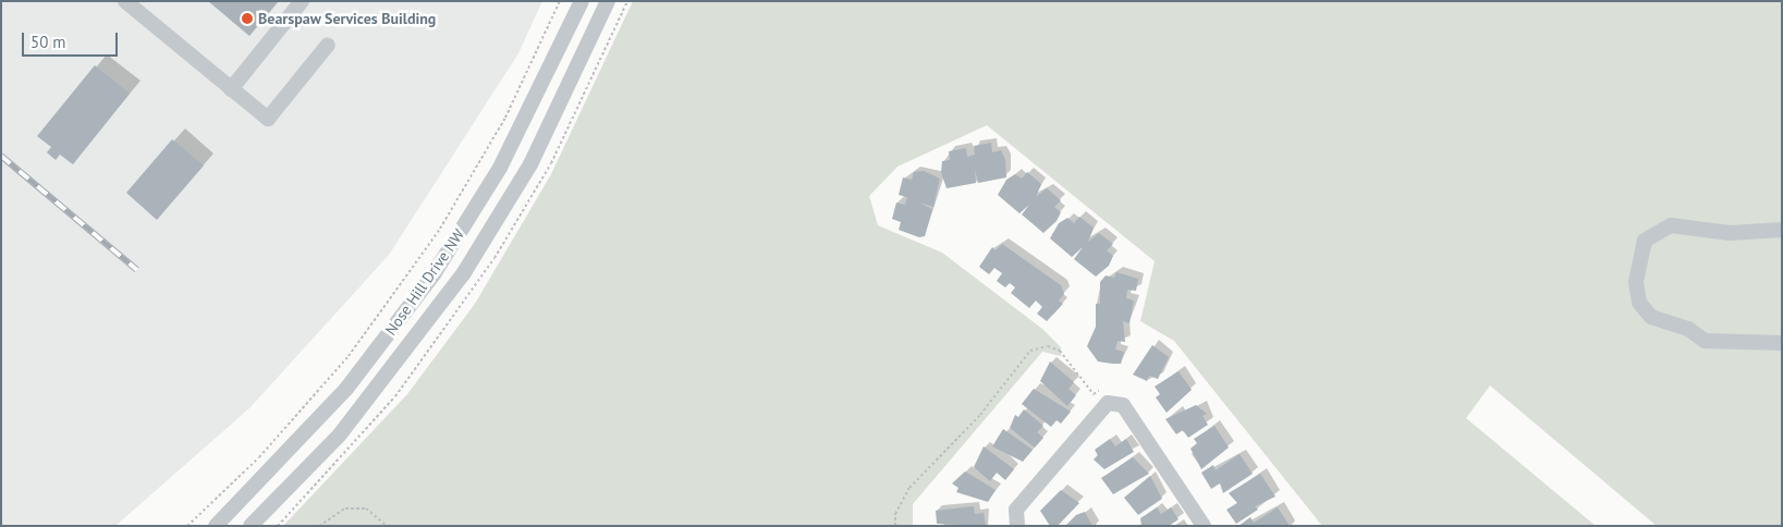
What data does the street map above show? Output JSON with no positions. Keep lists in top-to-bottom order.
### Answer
{
  "streets": {
    "street": ["Nose Hill Drive NW"]
  },
  "places": ["Bearspaw Services Building"],
  "scale_bar": "50 m"
}
